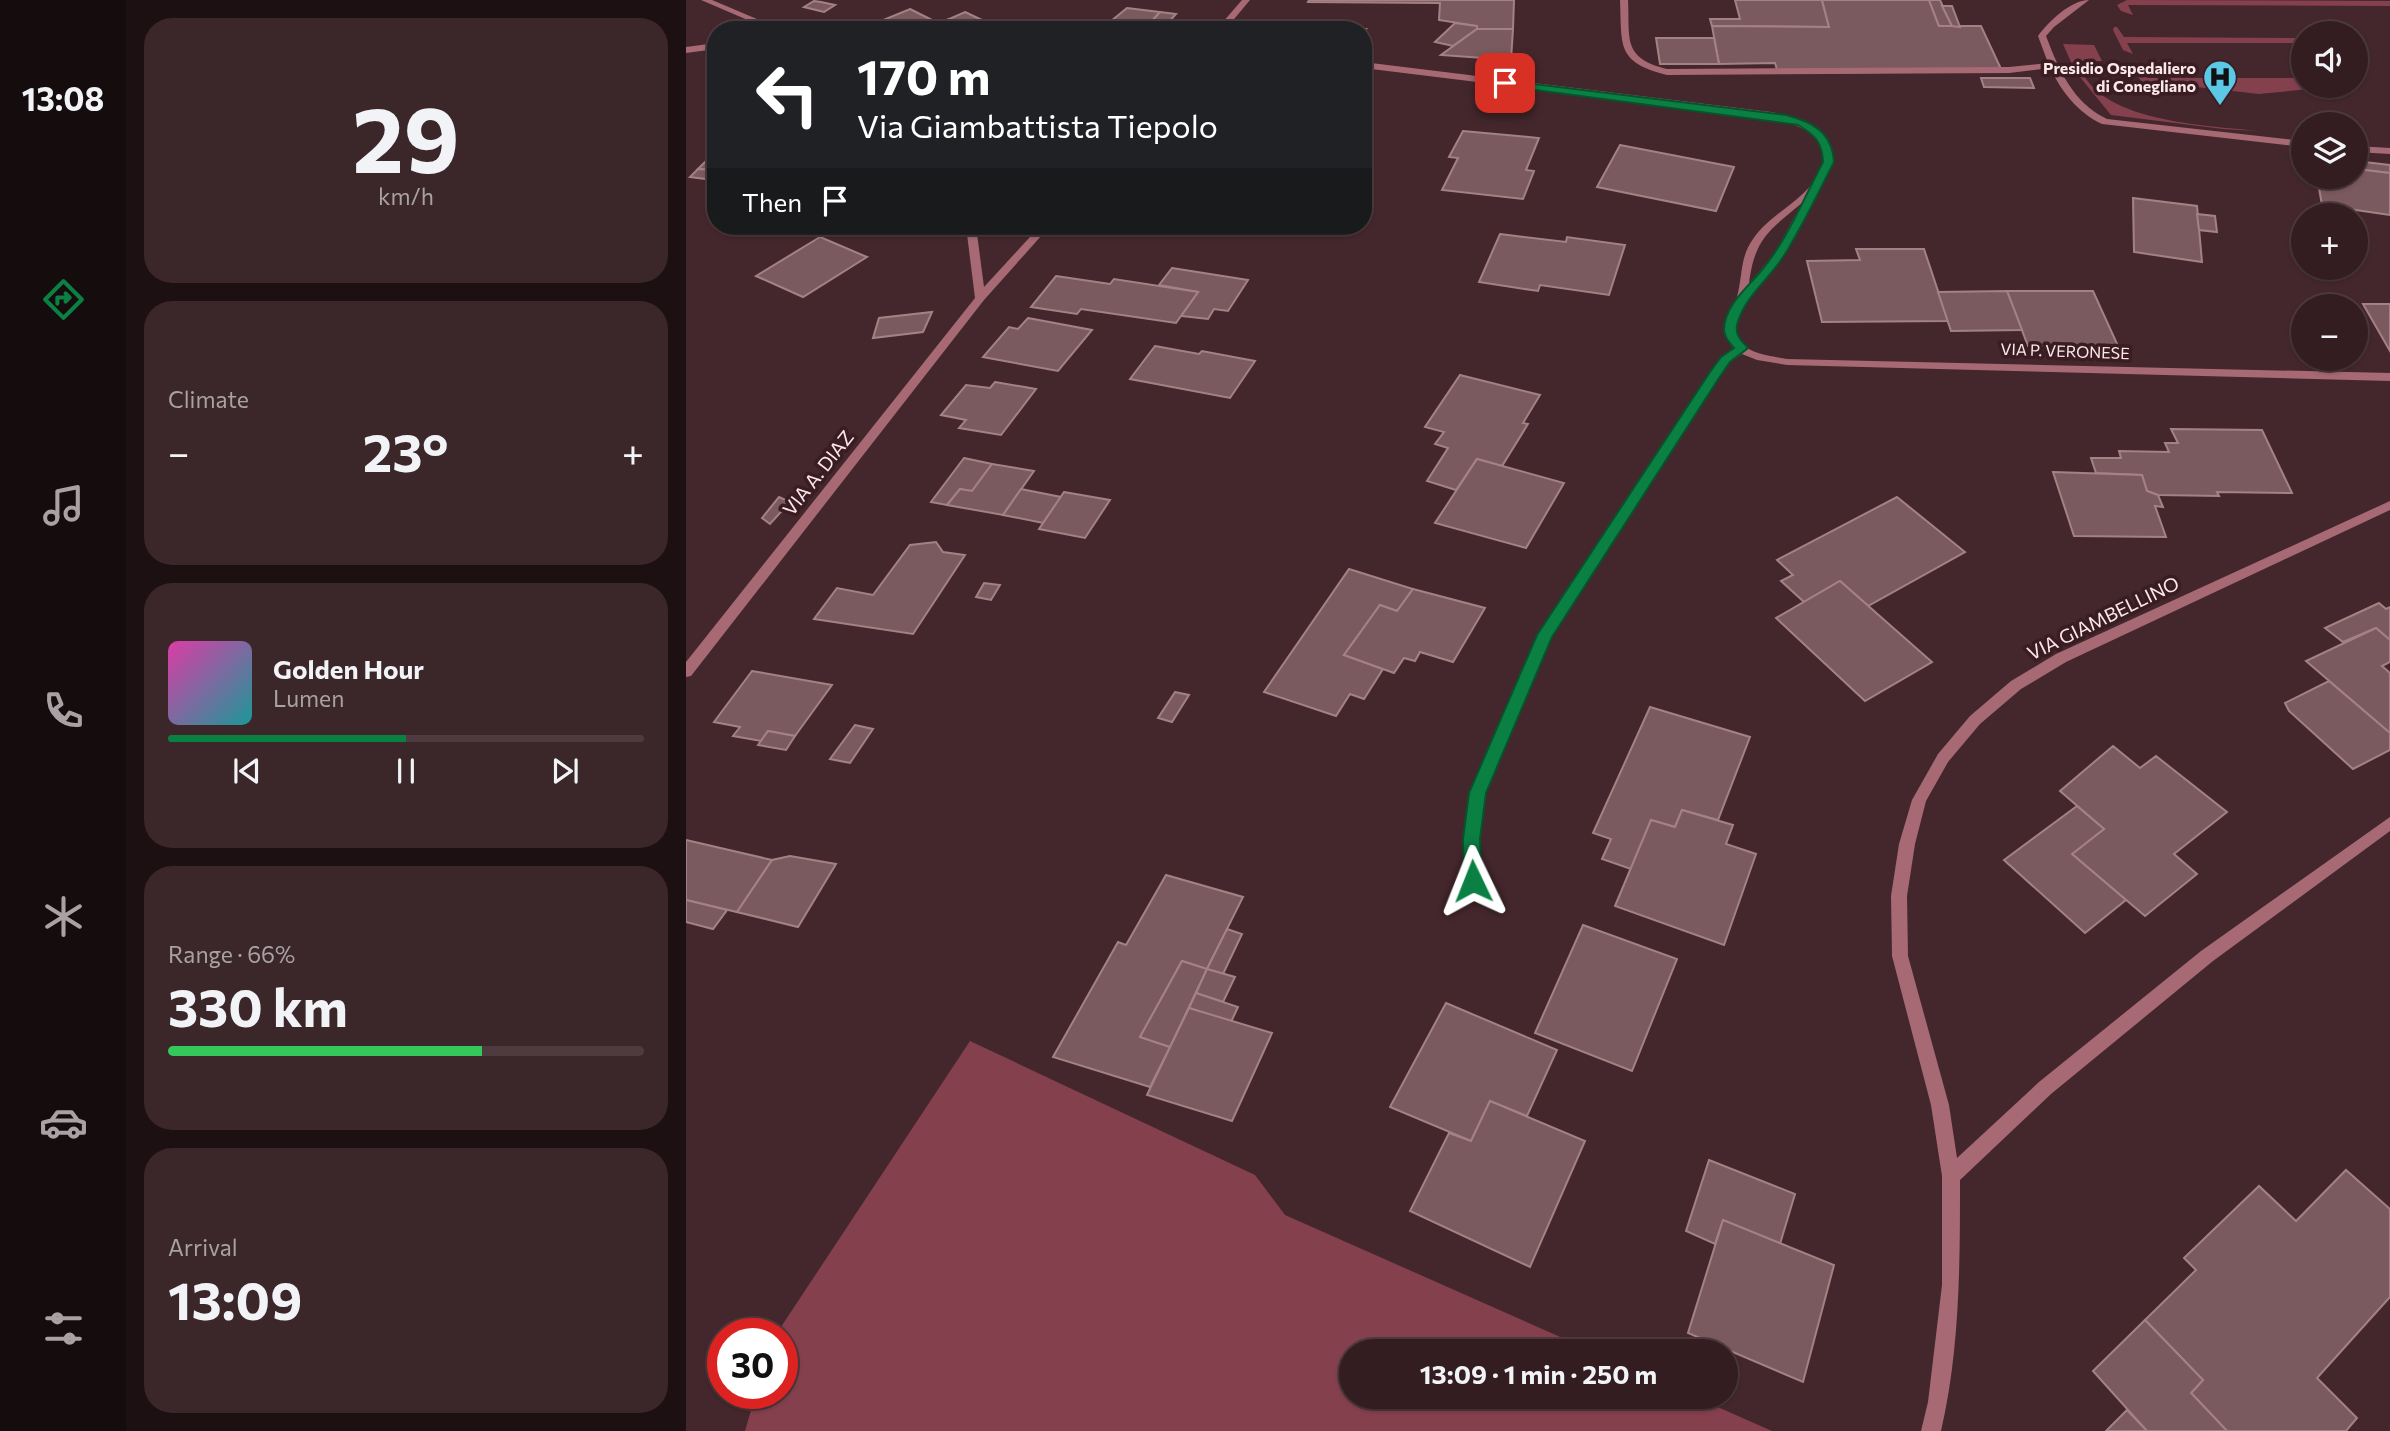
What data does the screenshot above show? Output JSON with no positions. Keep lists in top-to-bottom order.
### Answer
{
  "streets": {
    "street": ["VIA P. VERONESE", "VIA A. DIAZ", "VIA GIAMBELLINO"]
  },
  "places": {
    "hospital": ["Presidio Ospedaliero di Conegliano"]
  },
  "page": {
    "tabs": "13:08",
    "tile": [
      ["29", "km/h"],
      "Climate",
      ["Range · 66%", "330 km"],
      ["Arrival", "13:09"]
    ],
    "map_buttons": ["+", "−"],
    "turn": ["170 m", "Via Giambattista Tiepolo"],
    "then": "Then",
    "heat": ["−", "23°", "+"],
    "song": ["Golden Hour", "Lumen"],
    "limit": "30",
    "trip": "13:09 · 1 min · 250 m"
  }
}
